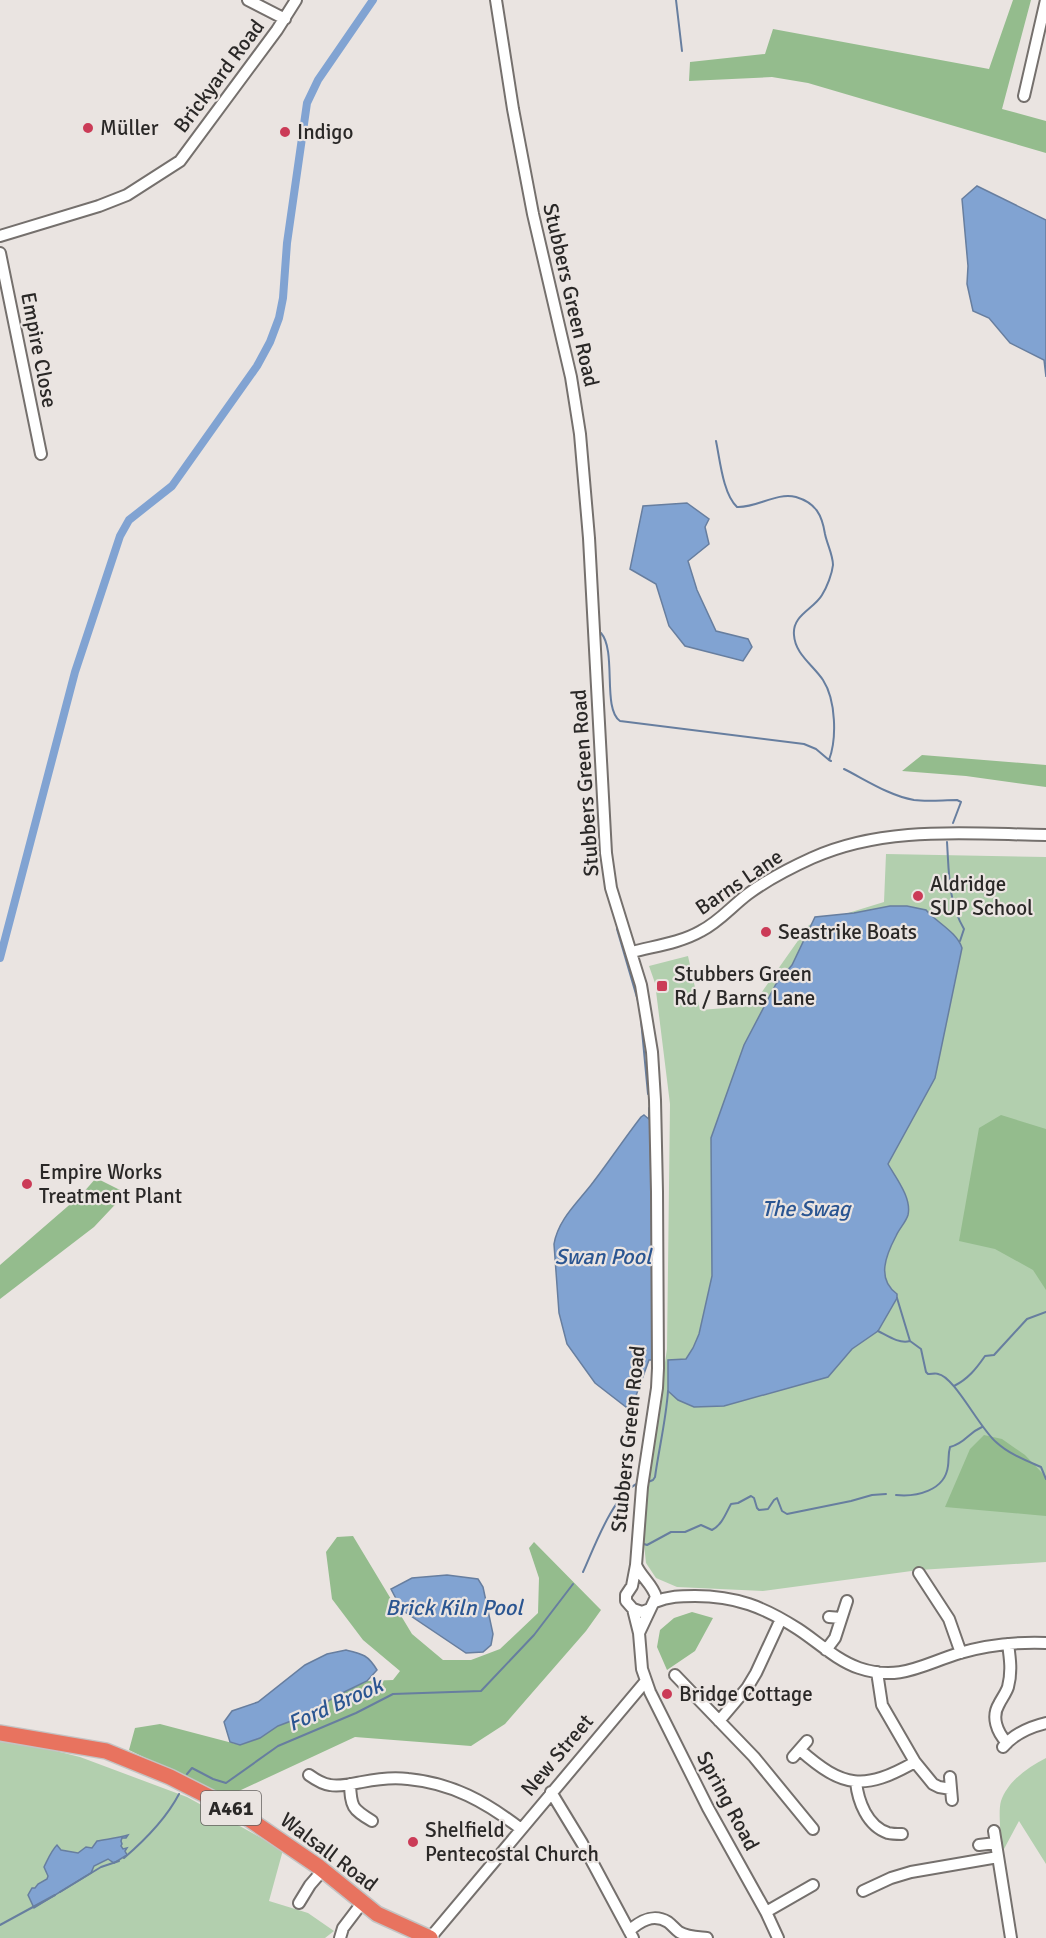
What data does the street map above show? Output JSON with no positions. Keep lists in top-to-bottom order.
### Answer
{
  "streets": {
    "highway": ["A461", "Walsall Road"],
    "street": [
      "Brickyard Road",
      "Stubbers Green Road",
      "Empire Close",
      "Barns Lane",
      "New Street",
      "Spring Road"
    ]
  },
  "crossings": [
    ["Stubbers Green Road", "Barns Lane"],
    ["New Street", "Spring Road"],
    ["New Street", "Walsall Road"]
  ],
  "water": [
    "The Swag",
    "Swan Pool",
    "Brick Kiln Pool",
    "Ford Brook"
  ],
  "places": {
    "other": [
      "Müller",
      "Indigo",
      "Aldridge SUP School",
      "Seastrike Boats",
      "Empire Works Treatment Plant",
      "Bridge Cottage",
      "Shelfield Pentecostal Church"
    ],
    "transit": ["Stubbers Green Rd / Barns Lane"]
  }
}
